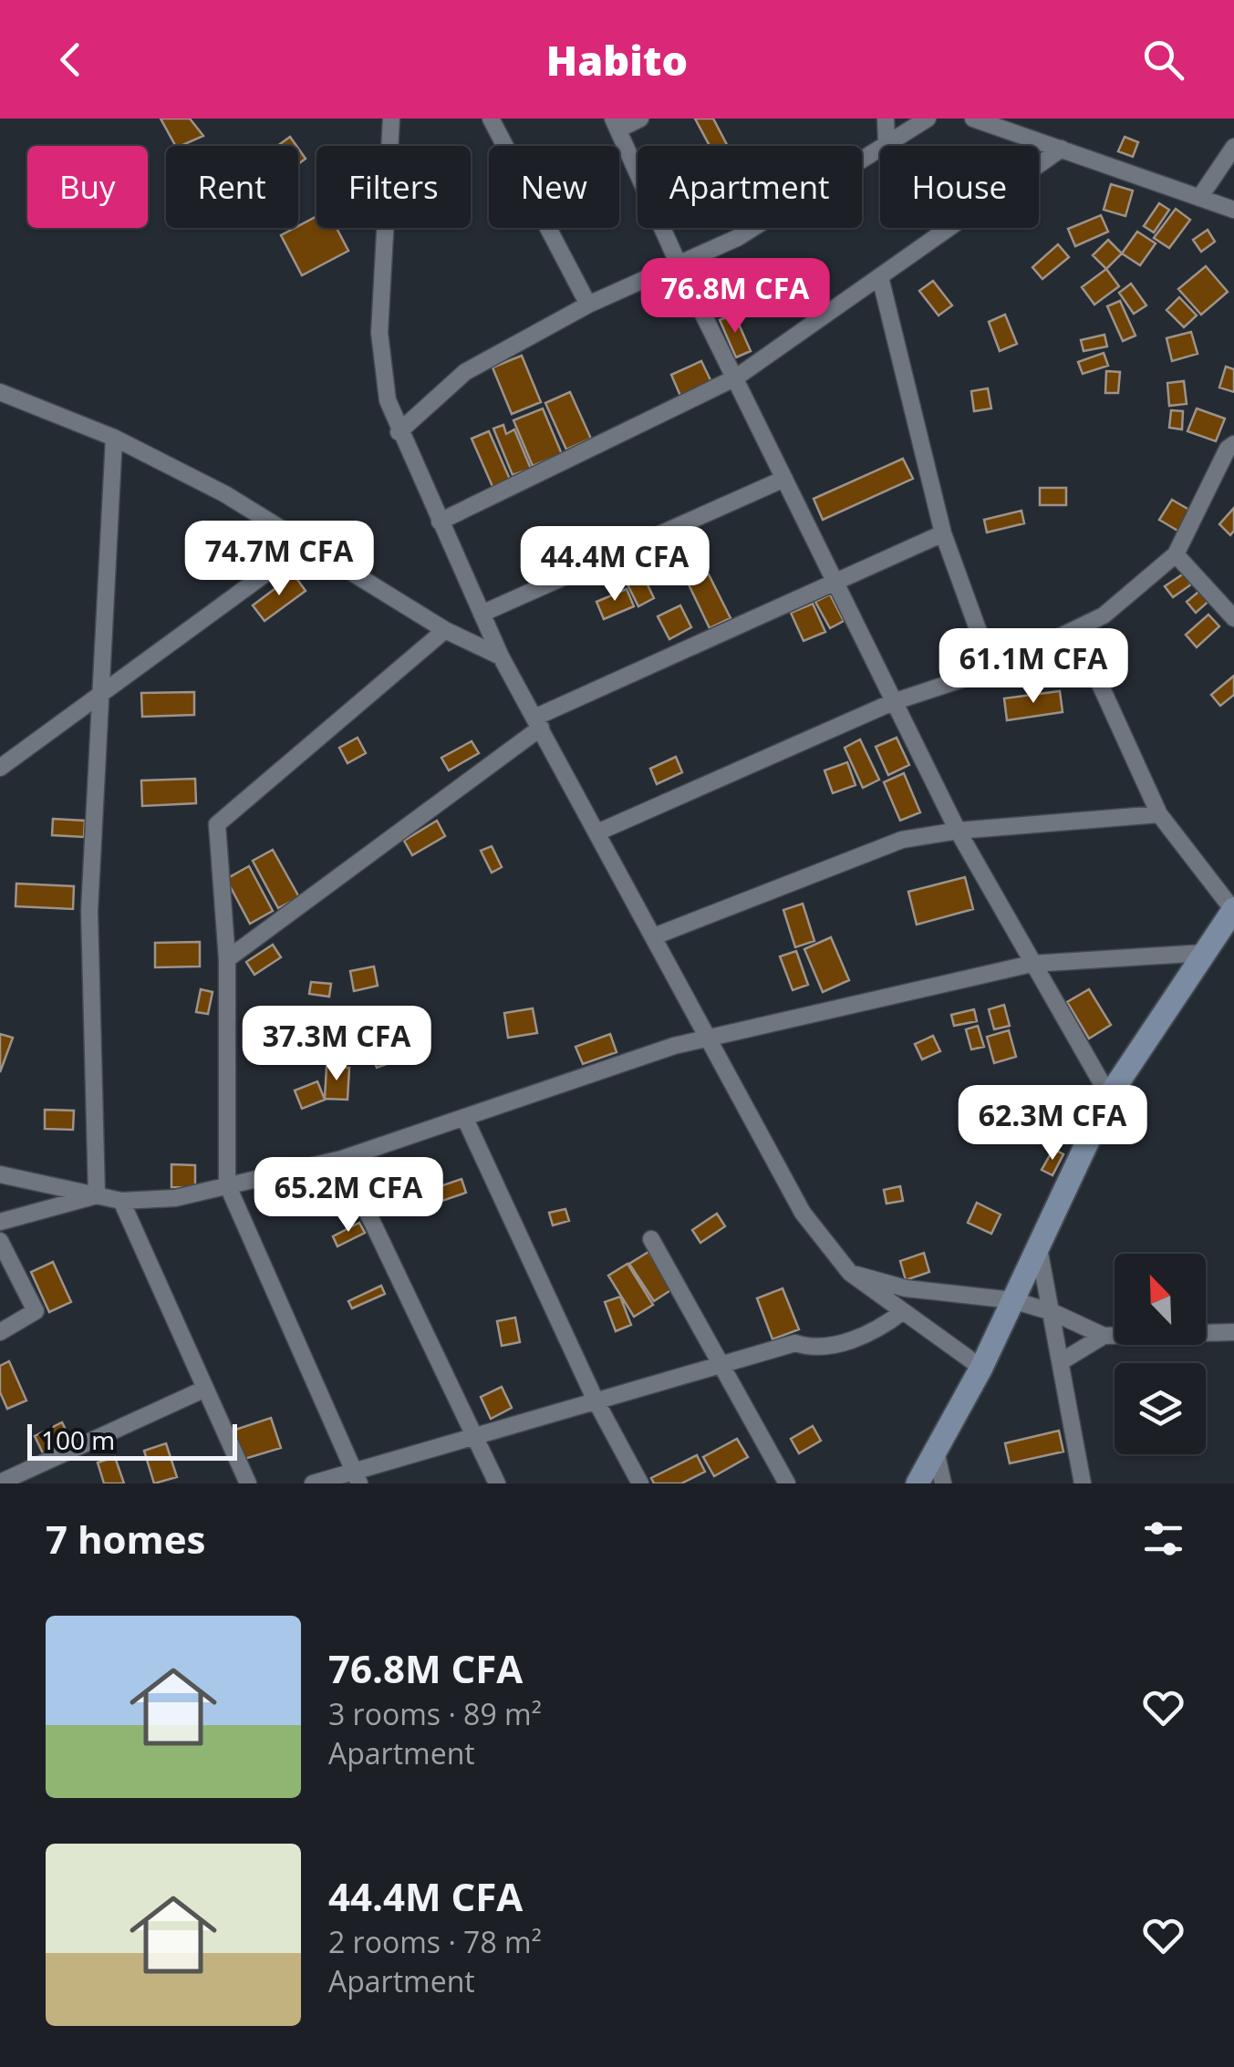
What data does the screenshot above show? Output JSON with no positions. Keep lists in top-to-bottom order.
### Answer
{
  "scale_bar": "100 m",
  "north": "top left",
  "page": {
    "header": "Habito",
    "chip": [
      "Buy",
      "Rent",
      "Filters",
      "New",
      "Apartment",
      "House"
    ],
    "price": [
      "76.8M CFA",
      "74.7M CFA",
      "44.4M CFA",
      "61.1M CFA",
      "37.3M CFA",
      "62.3M CFA",
      "65.2M CFA"
    ],
    "scale": "100 m",
    "heading": "7 homes",
    "list": [
      {
        "name": "76.8M CFA",
        "note": "3 rooms · 89 m² · Apartment"
      },
      {
        "name": "44.4M CFA",
        "note": "2 rooms · 78 m² · Apartment"
      }
    ]
  }
}
